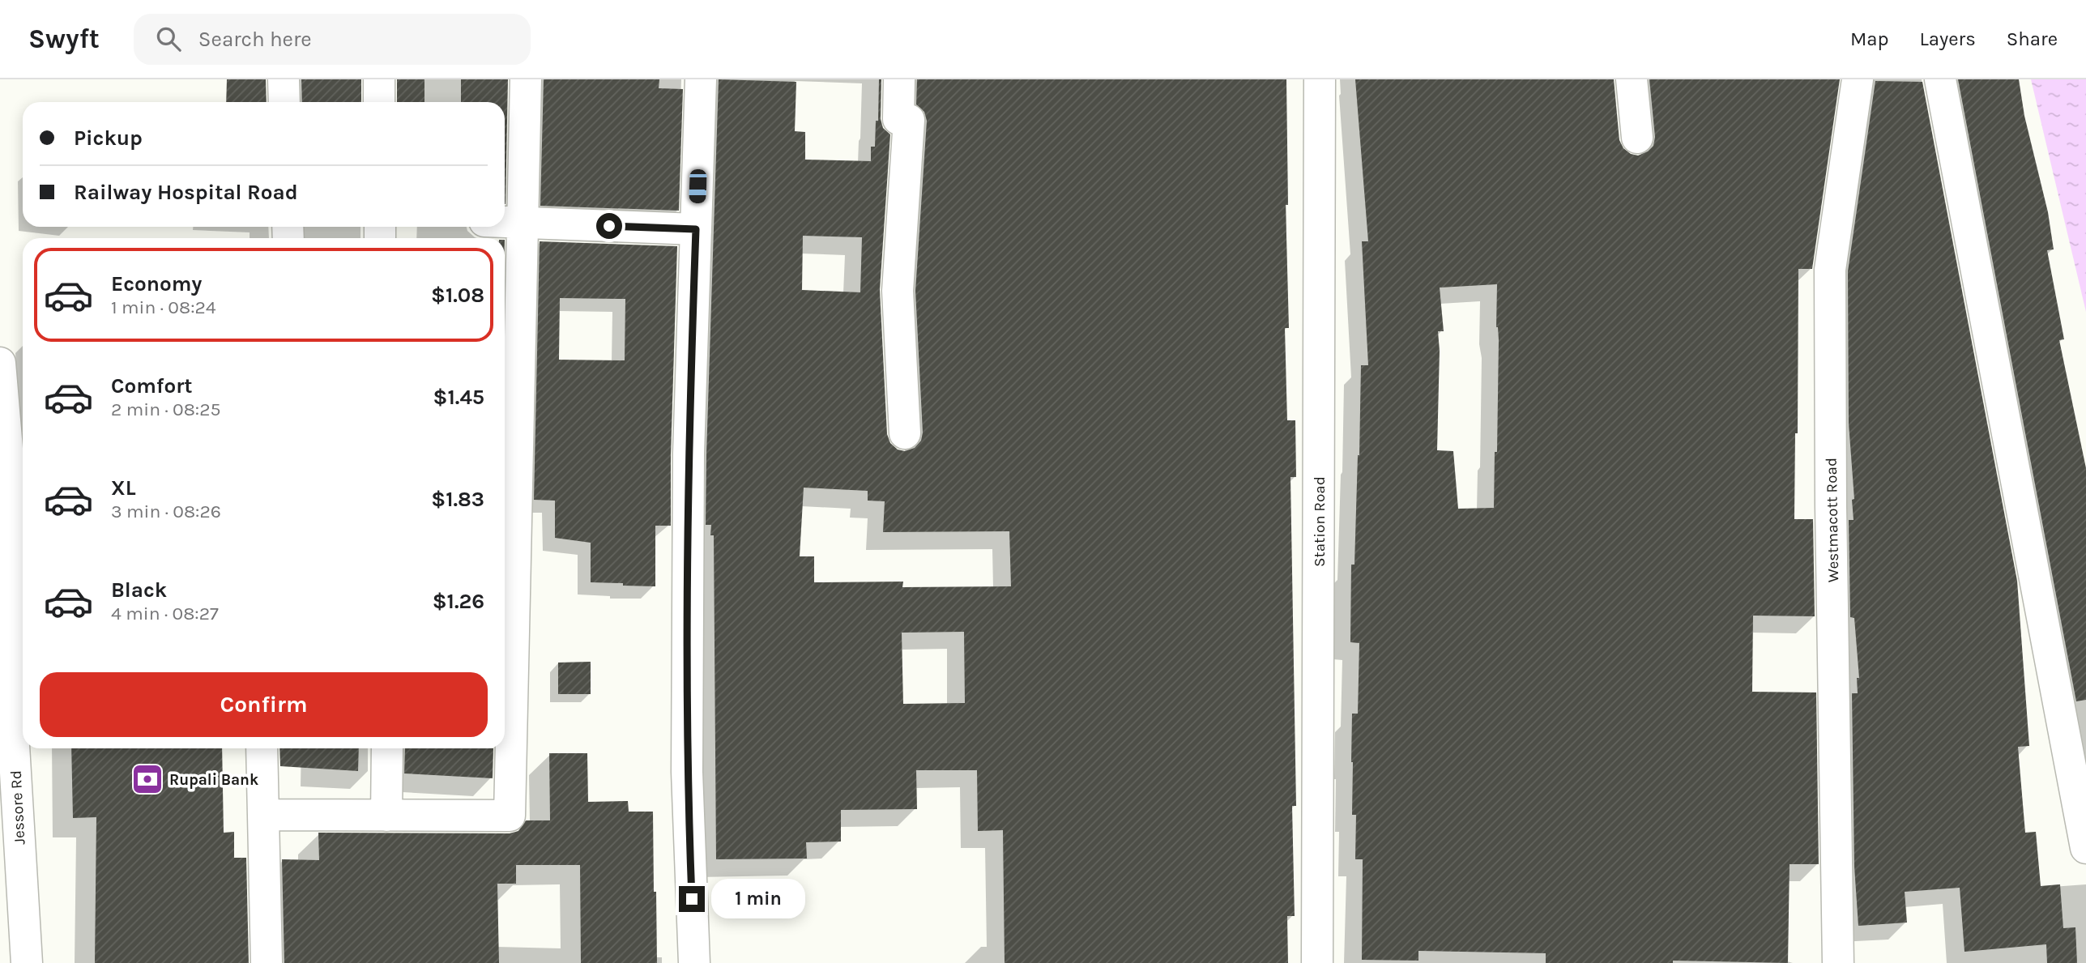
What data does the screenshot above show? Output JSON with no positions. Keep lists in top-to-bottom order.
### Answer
{
  "streets": {
    "main road": ["Westmacott Road", "Station Road", "Jessore Rd"]
  },
  "places": {
    "bank": ["Rupali Bank"]
  },
  "page": {
    "header": "Swyft",
    "search": "Search here",
    "nav": ["Map", "Layers", "Share"],
    "banner": ["Pickup", "Railway Hospital Road"],
    "list": [
      {
        "name": "Economy",
        "note": "1 min · 08:24",
        "value": "$1.08"
      },
      {
        "name": "Comfort",
        "note": "2 min · 08:25",
        "value": "$1.45"
      },
      {
        "name": "XL",
        "note": "3 min · 08:26",
        "value": "$1.83"
      },
      {
        "name": "Black",
        "note": "4 min · 08:27",
        "value": "$1.26"
      }
    ],
    "buttons": "Confirm",
    "bubble": "1 min"
  }
}
